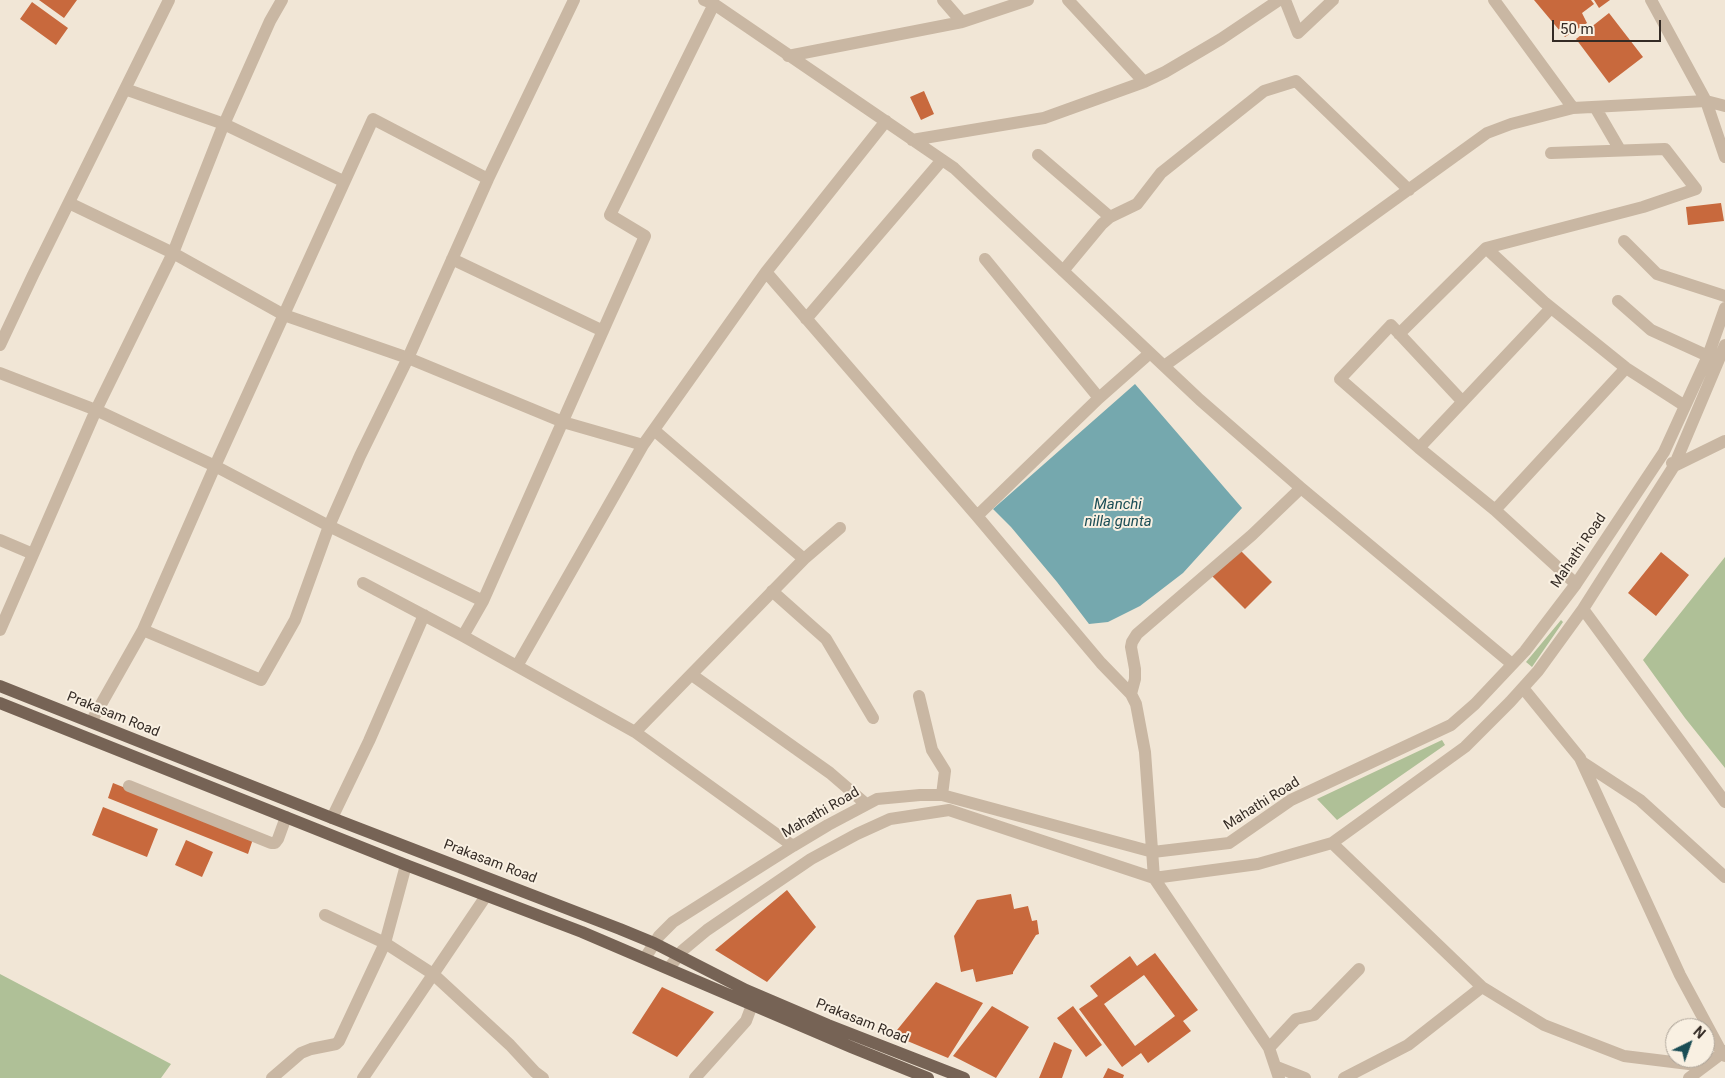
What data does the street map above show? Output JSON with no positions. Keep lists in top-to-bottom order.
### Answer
{
  "streets": {
    "main road": ["Prakasam Road"],
    "street": ["Mahathi Road"]
  },
  "crossings": [
    ["Mahathi Road", "Prakasam Road"]
  ],
  "water": ["Manchi nilla gunta"],
  "scale_bar": "50 m",
  "north": "top right"
}
